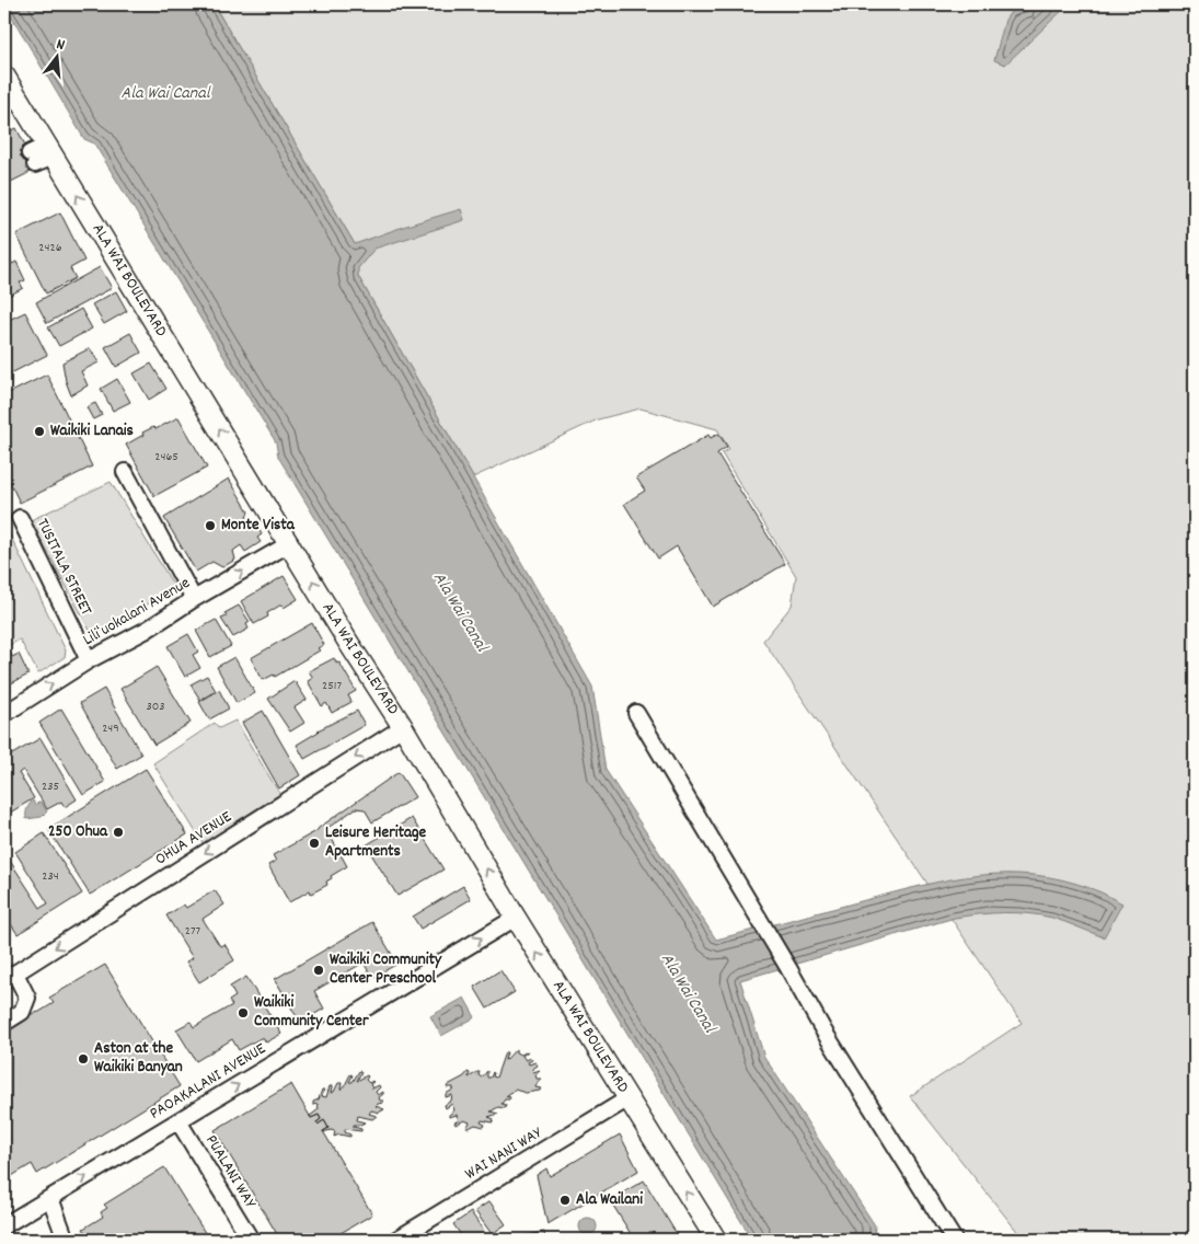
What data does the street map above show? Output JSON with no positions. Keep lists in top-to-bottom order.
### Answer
{
  "streets": {
    "main road": ["ALA WAI BOULEVARD"],
    "street": [
      "TUSITALA STREET",
      "Liliʻuokalani Avenue",
      "OHUA AVENUE",
      "PAOAKALANI AVENUE",
      "WAI NANI WAY",
      "PUALANI WAY"
    ]
  },
  "crossings": [
    ["ALA WAI BOULEVARD", "Liliʻuokalani Avenue"],
    ["ALA WAI BOULEVARD", "OHUA AVENUE"],
    ["ALA WAI BOULEVARD", "PAOAKALANI AVENUE"],
    ["ALA WAI BOULEVARD", "WAI NANI WAY"],
    ["TUSITALA STREET", "Liliʻuokalani Avenue"],
    ["PAOAKALANI AVENUE", "PUALANI WAY"]
  ],
  "one_way": [
    "ALA WAI BOULEVARD",
    "Liliʻuokalani Avenue",
    "OHUA AVENUE",
    "PAOAKALANI AVENUE"
  ],
  "water": ["Ala Wai Canal"],
  "places": [
    "Waikiki Lanais",
    "Monte Vista",
    "250 Ohua",
    "Leisure Heritage Apartments",
    "Waikiki Community Center Preschool",
    "Waikiki Community Center",
    "Aston at the Waikiki Banyan",
    "Ala Wailani"
  ],
  "house_numbers": [
    "2426",
    "2465",
    "2517",
    "303",
    "249",
    "235",
    "234",
    "277"
  ],
  "north": "top"
}
